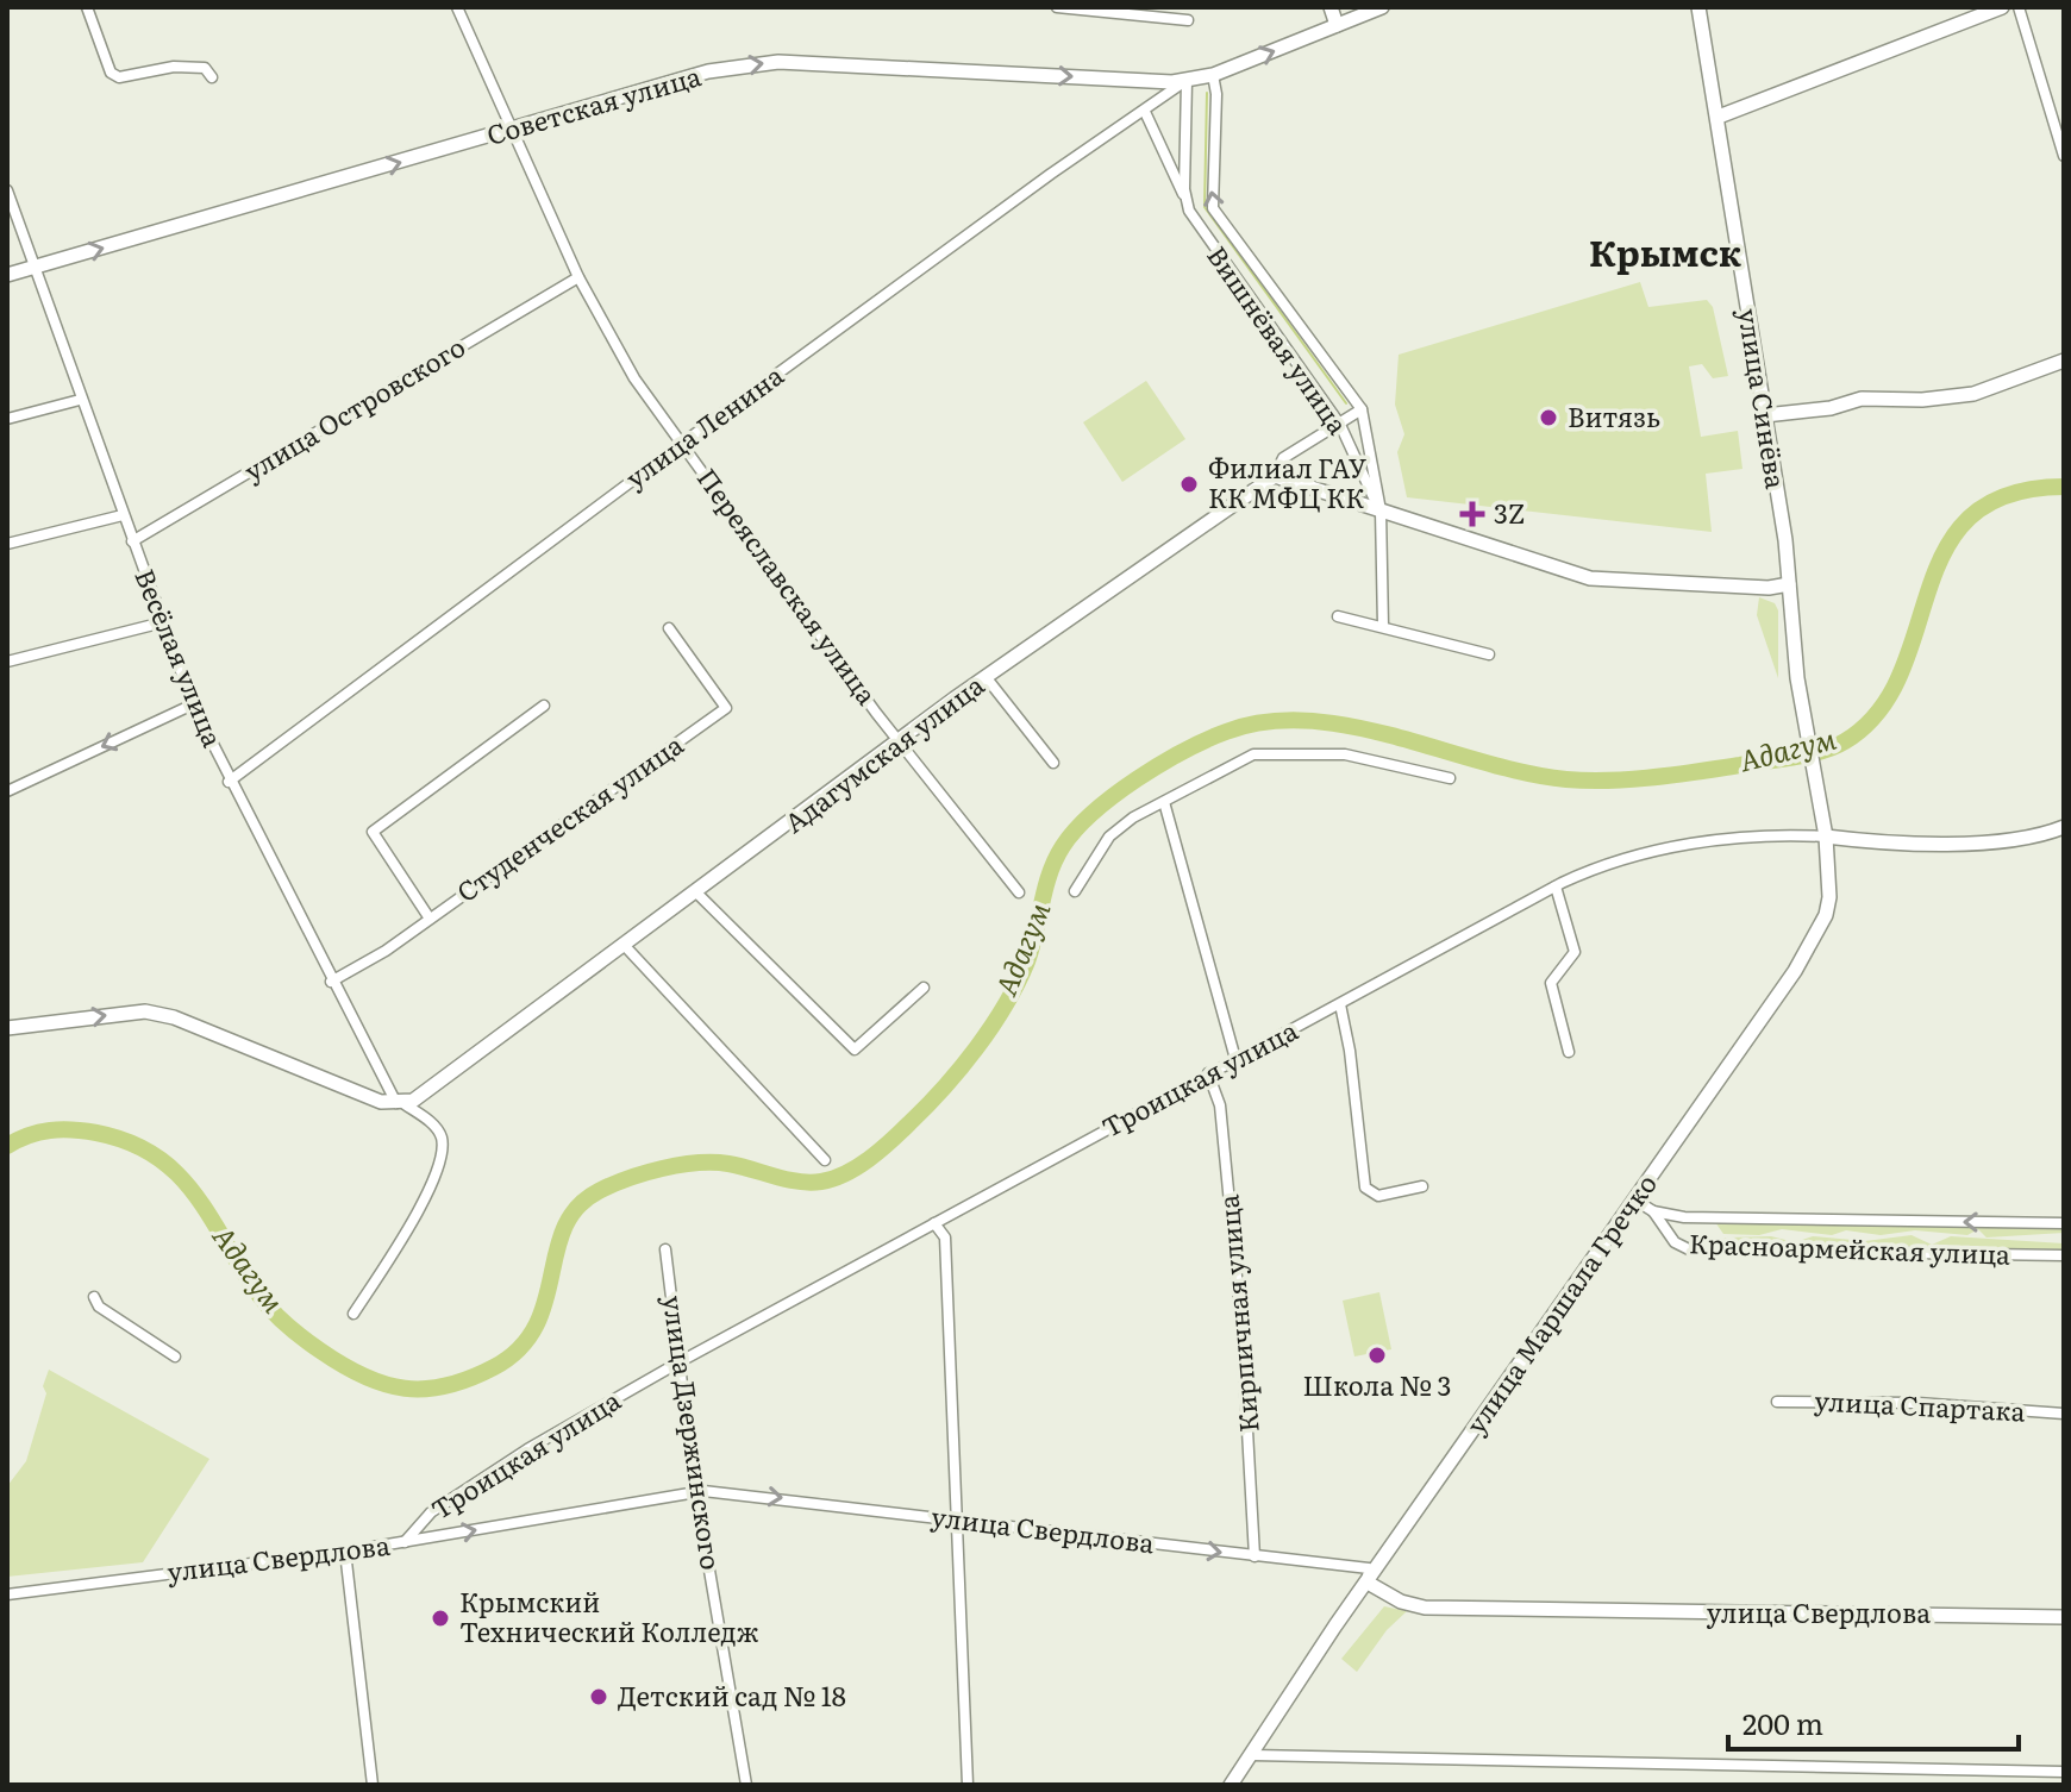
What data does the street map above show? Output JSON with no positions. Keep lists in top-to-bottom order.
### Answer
{
  "streets": {
    "main road": [
      "Советская улица",
      "улица Синёва",
      "улица Ленина",
      "Адагумская улица",
      "Троицкая улица",
      "улица Маршала Гречко",
      "улица Свердлова"
    ],
    "street": [
      "Вишнёвая улица",
      "улица Островского",
      "Переяславская улица",
      "Весёлая улица",
      "Студенческая улица",
      "Красноармейская улица",
      "Кирпичная улица",
      "улица Спартака",
      "улица Дзержинского"
    ]
  },
  "crossings": [
    ["Советская улица", "улица Ленина"],
    ["Советская улица", "Переяславская улица"],
    ["Советская улица", "Весёлая улица"],
    ["Вишнёвая улица", "улица Ленина"],
    ["улица Синёва", "улица Маршала Гречко"],
    ["улица Островского", "Переяславская улица"],
    ["улица Островского", "Весёлая улица"],
    ["улица Ленина", "Переяславская улица"],
    ["улица Ленина", "Весёлая улица"],
    ["Переяславская улица", "Адагумская улица"],
    ["Весёлая улица", "Адагумская улица"],
    ["Весёлая улица", "Студенческая улица"],
    ["Троицкая улица", "улица Маршала Гречко"],
    ["Троицкая улица", "Кирпичная улица"],
    ["Троицкая улица", "улица Дзержинского"],
    ["Троицкая улица", "улица Свердлова"],
    ["Красноармейская улица", "улица Маршала Гречко"],
    ["улица Маршала Гречко", "улица Свердлова"],
    ["Кирпичная улица", "улица Свердлова"],
    ["улица Дзержинского", "улица Свердлова"]
  ],
  "one_way": ["Советская улица", "улица Свердлова"],
  "districts": ["Крымск"],
  "water": ["Адагум"],
  "places": {
    "other": [
      "Витязь",
      "Филиал ГАУ КК МФЦ КК",
      "Школа № 3",
      "Крымский Технический Колледж",
      "Детский сад № 18"
    ],
    "health": ["3Z"]
  },
  "scale_bar": "200 m"
}
